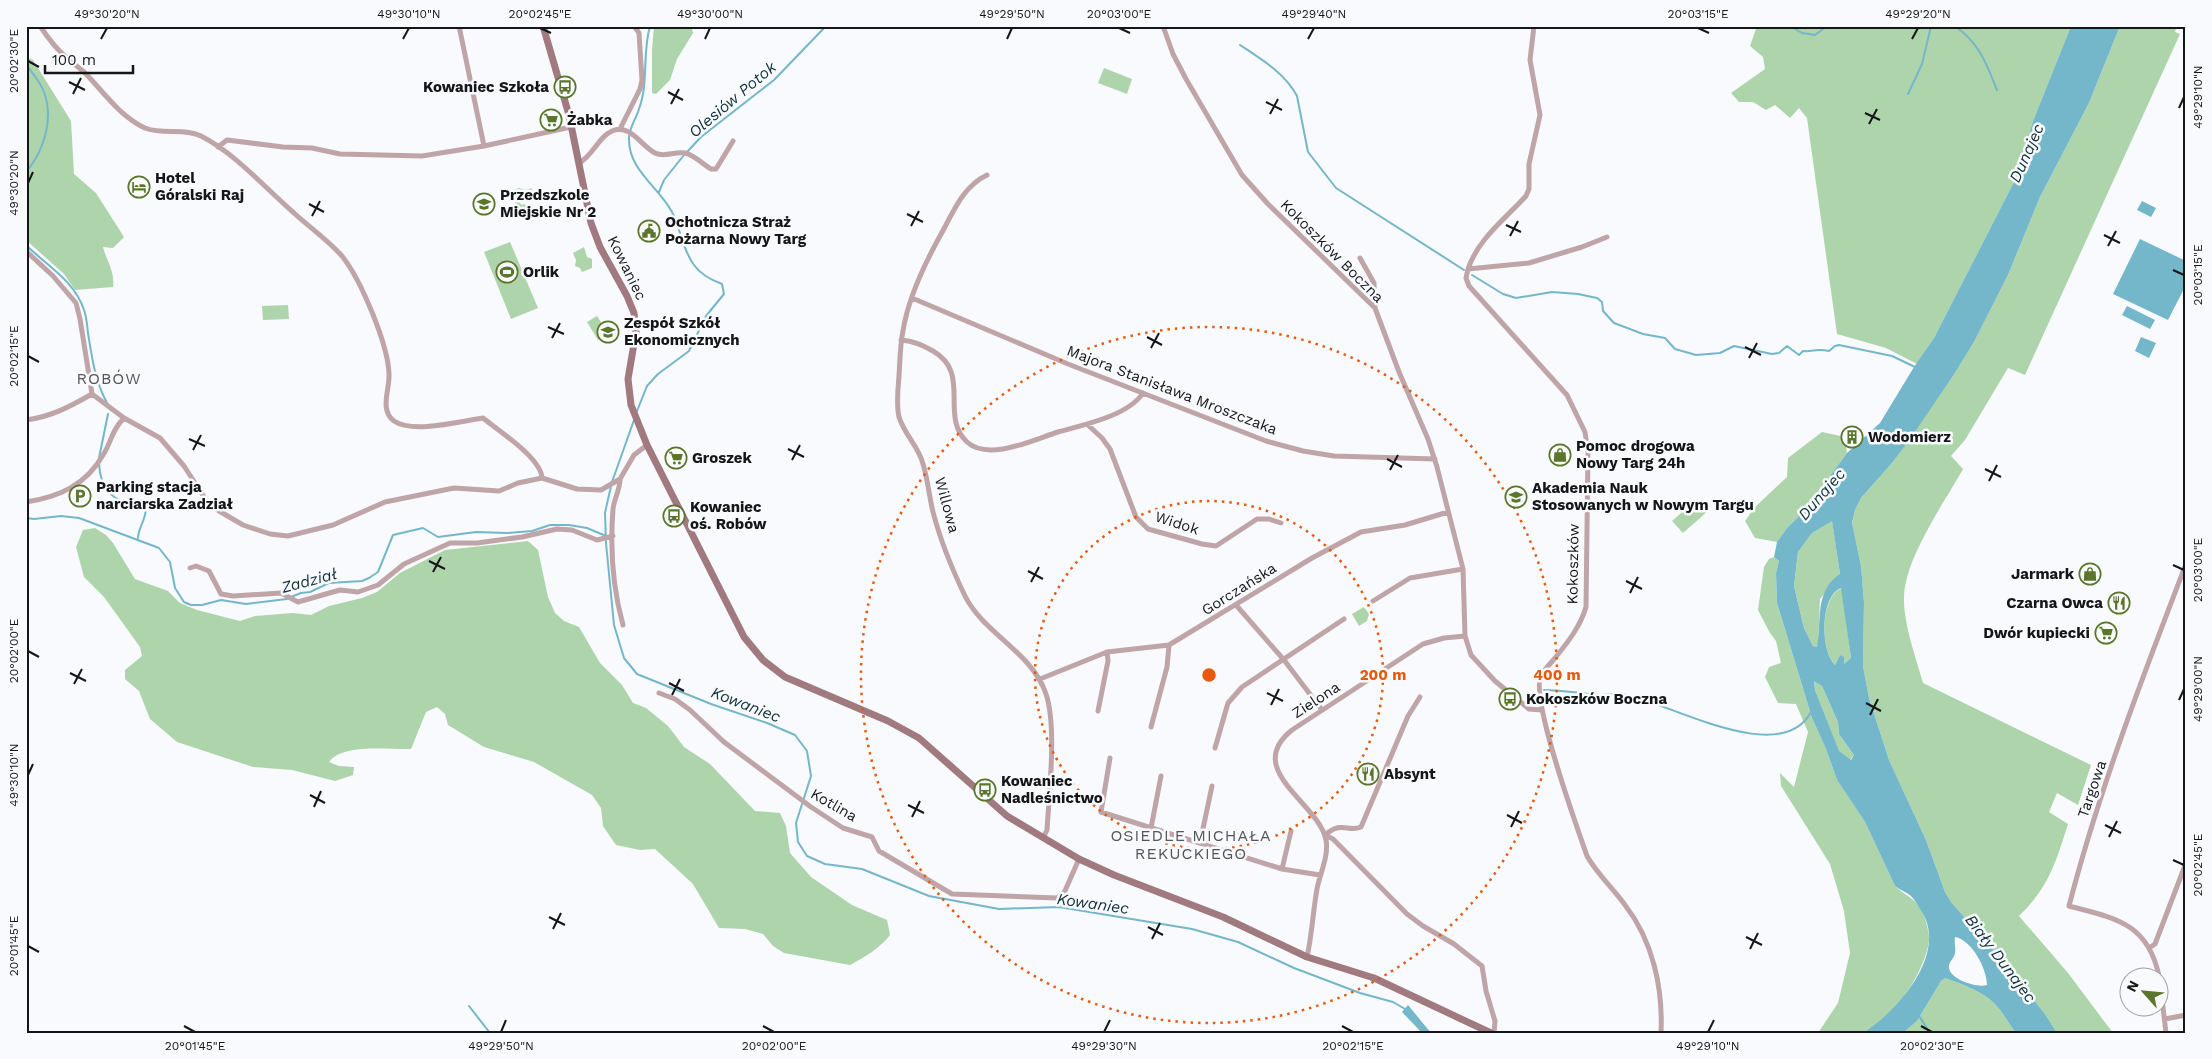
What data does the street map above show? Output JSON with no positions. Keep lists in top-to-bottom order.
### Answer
{
  "streets": {
    "street": [
      "Kokoszków Boczna",
      "Kowaniec",
      "Majora Stanisława Mroszczaka",
      "Willowa",
      "Widok",
      "Kokoszków",
      "Gorczańska",
      "Zielona",
      "Targowa",
      "Kotlina"
    ]
  },
  "crossings": [
    ["Kokoszków Boczna", "Majora Stanisława Mroszczaka"],
    ["Kokoszków Boczna", "Kokoszków"],
    ["Kokoszków Boczna", "Gorczańska"],
    ["Kokoszków Boczna", "Zielona"],
    ["Kowaniec", "Willowa"],
    ["Kowaniec", "Zielona"],
    ["Kowaniec", "Kotlina"],
    ["Majora Stanisława Mroszczaka", "Willowa"],
    ["Willowa", "Gorczańska"]
  ],
  "districts": ["ROBÓW", "OSIEDLE MICHAŁA REKUCKIEGO"],
  "water": [
    "Olesiów Potok",
    "Dunajec",
    "Zadział",
    "Kowaniec",
    "Biały Dunajec"
  ],
  "places": {
    "bus stop": [
      "Kowaniec Szkoła",
      "Kowaniec oś. Robów",
      "Kokoszków Boczna",
      "Kowaniec Nadleśnictwo"
    ],
    "supermarket": ["Żabka", "Groszek", "Dwór kupiecki"],
    "hotel": ["Hotel Góralski Raj"],
    "school or university": ["Przedszkole Miejskie Nr 2", "Zespół Szkół Ekonomicznych", "Akademia Nauk Stosowanych w Nowym Targu"],
    "public building": ["Ochotnicza Straż Pożarna Nowy Targ"],
    "sports": ["Orlik"],
    "building": ["Wodomierz"],
    "shop": ["Pomoc drogowa Nowy Targ 24h", "Jarmark"],
    "parking": ["Parking stacja narciarska Zadział"],
    "restaurant": ["Czarna Owca", "Absynt"]
  },
  "scale_bar": "100 m",
  "north": "top left",
  "coordinates": [
    "49°30'20\"N",
    "49°30'10\"N",
    "20°02'45\"E",
    "49°30'00\"N",
    "49°29'50\"N",
    "20°03'00\"E",
    "49°29'40\"N",
    "20°03'15\"E",
    "49°29'20\"N",
    "20°02'30\"E",
    "49°29'10\"N",
    "20°02'15\"E",
    "20°02'00\"E",
    "49°29'00\"N",
    "20°01'45\"E",
    "49°29'30\"N"
  ],
  "rings": ["200 m", "400 m"]
}
